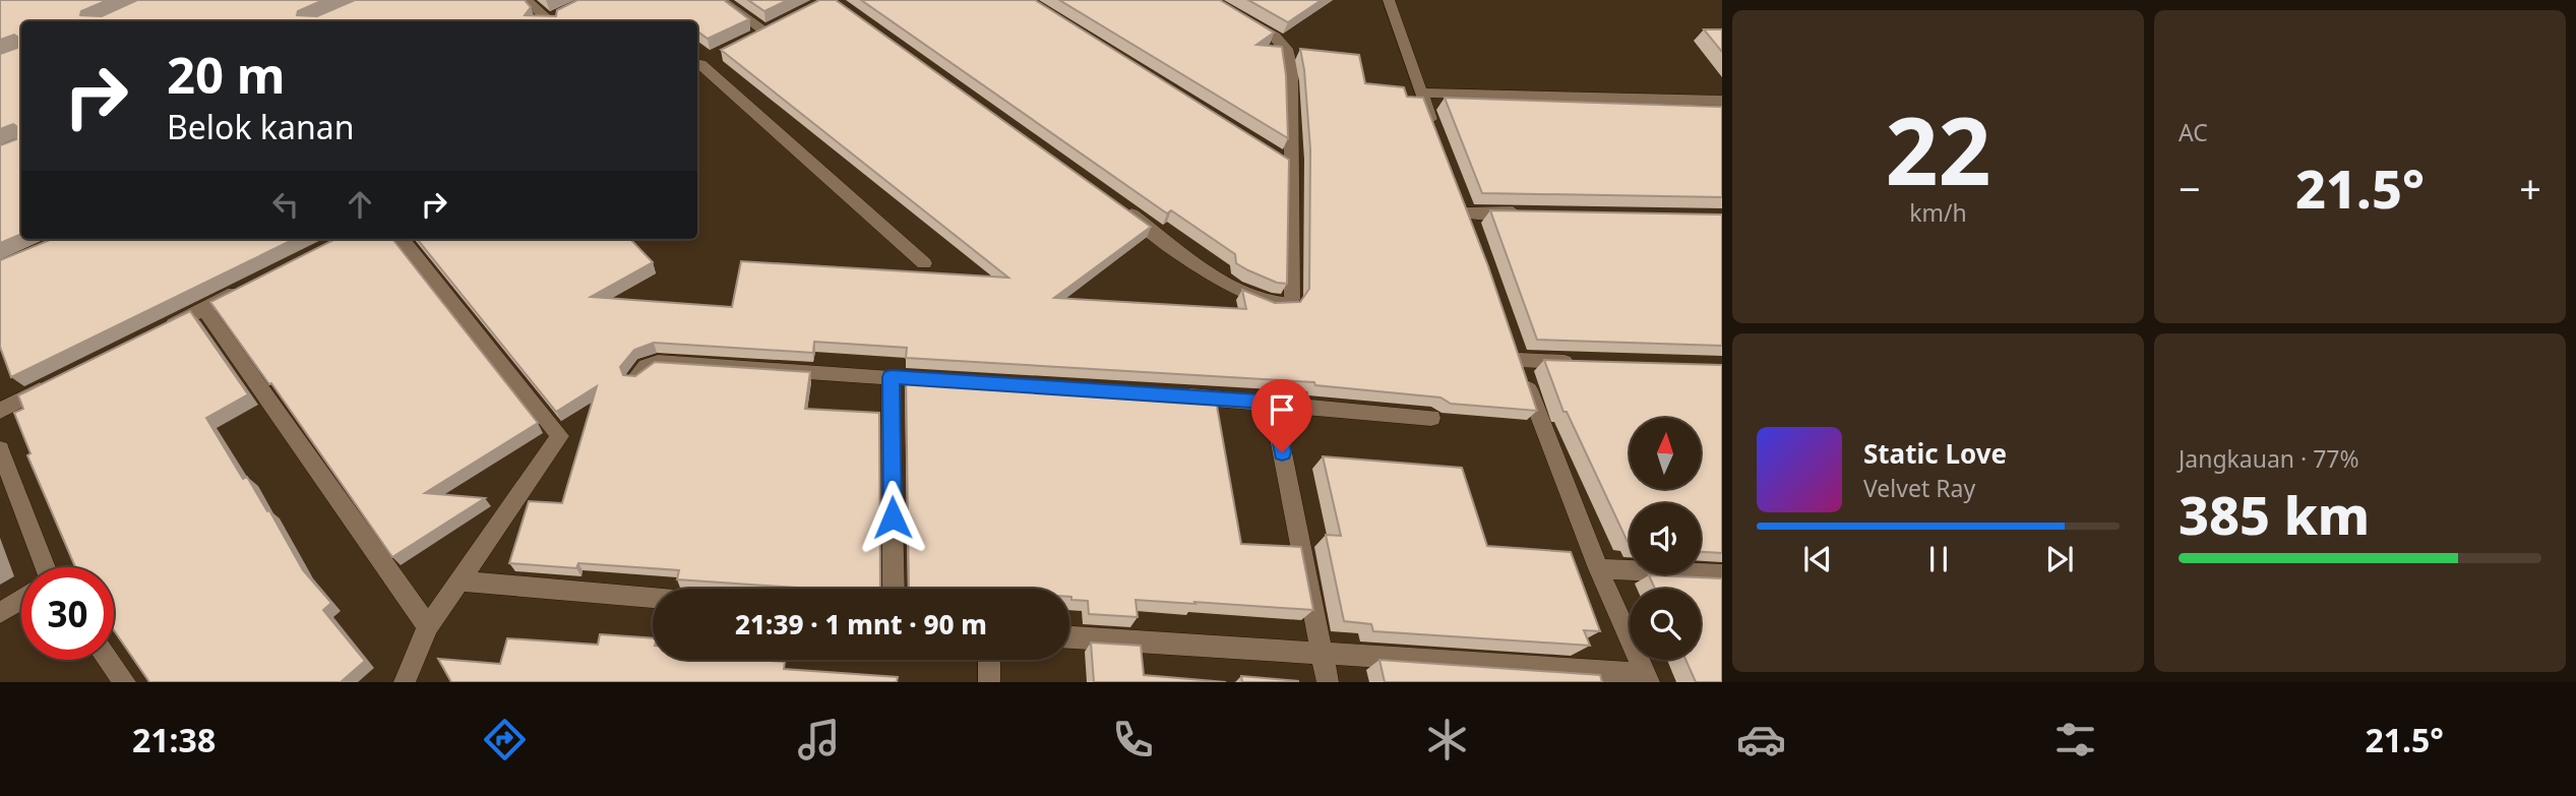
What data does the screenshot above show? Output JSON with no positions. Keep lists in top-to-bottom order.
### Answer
{
  "north": "top",
  "page": {
    "tile": [
      ["22", "km/h"],
      "AC",
      ["Jangkauan · 77%", "385 km"]
    ],
    "turn": ["20 m", "Belok kanan"],
    "heat": ["−", "21.5°", "+"],
    "song": ["Static Love", "Velvet Ray"],
    "limit": "30",
    "trip": "21:39 · 1 mnt · 90 m",
    "tabs": ["21:38", "21.5°"]
  }
}
